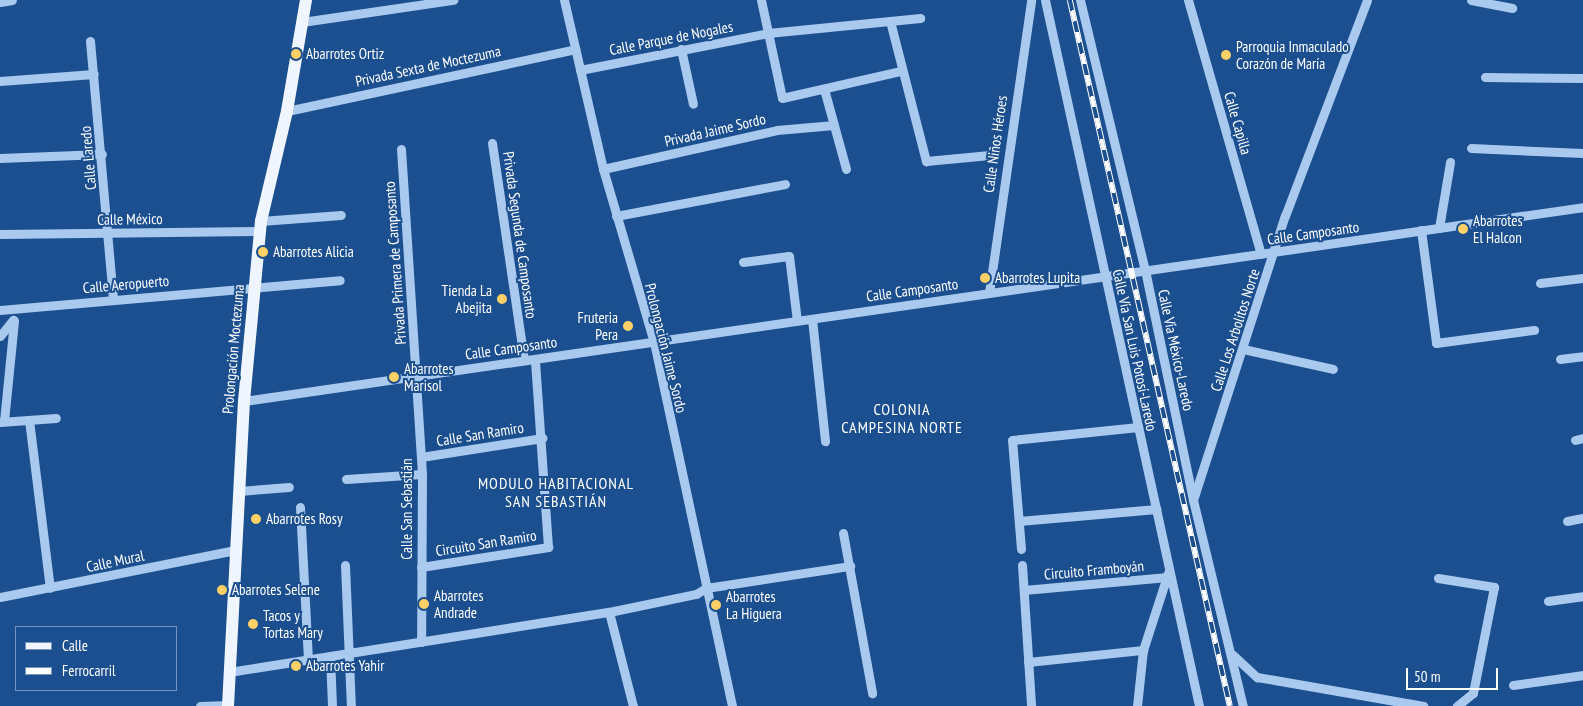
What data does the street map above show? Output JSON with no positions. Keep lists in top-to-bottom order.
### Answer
{
  "streets": {
    "main road": ["Prolongación Moctezuma"],
    "street": [
      "Calle Parque de Nogales",
      "Privada Sexta de Moctezuma",
      "Calle Capilla",
      "Privada Jaime Sordo",
      "Calle Niños Héroes",
      "Calle Laredo",
      "Calle México",
      "Calle Camposanto",
      "Privada Segunda de Camposanto",
      "Privada Primera de Camposanto",
      "Calle Aeropuerto",
      "Calle Los Arbolitos Norte",
      "Prolongación Jaime Sordo",
      "Calle Vía San Luis Potosí-Laredo",
      "Calle Vía México-Laredo",
      "Calle San Ramiro",
      "Calle San Sebastián",
      "Circuito San Ramiro",
      "Calle Mural",
      "Circuito Framboyán"
    ]
  },
  "crossings": [
    ["Calle Parque de Nogales", "Prolongación Jaime Sordo"],
    ["Privada Sexta de Moctezuma", "Prolongación Jaime Sordo"],
    ["Privada Sexta de Moctezuma", "Prolongación Moctezuma"],
    ["Calle Capilla", "Calle Camposanto"],
    ["Privada Jaime Sordo", "Prolongación Jaime Sordo"],
    ["Calle Niños Héroes", "Calle Camposanto"],
    ["Calle Laredo", "Calle México"],
    ["Calle Laredo", "Calle Aeropuerto"],
    ["Calle México", "Prolongación Moctezuma"],
    ["Calle Camposanto", "Privada Segunda de Camposanto"],
    ["Calle Camposanto", "Privada Primera de Camposanto"],
    ["Calle Camposanto", "Calle Los Arbolitos Norte"],
    ["Calle Camposanto", "Prolongación Jaime Sordo"],
    ["Calle Camposanto", "Prolongación Moctezuma"],
    ["Calle Camposanto", "Calle Vía San Luis Potosí-Laredo"],
    ["Calle Camposanto", "Calle Vía México-Laredo"],
    ["Calle Camposanto", "Calle San Sebastián"],
    ["Calle Camposanto", "Circuito San Ramiro"],
    ["Privada Primera de Camposanto", "Calle San Sebastián"],
    ["Calle Aeropuerto", "Prolongación Moctezuma"],
    ["Calle Los Arbolitos Norte", "Calle Vía México-Laredo"],
    ["Prolongación Moctezuma", "Calle Mural"],
    ["Calle Vía San Luis Potosí-Laredo", "Circuito Framboyán"],
    ["Calle San Ramiro", "Calle San Sebastián"],
    ["Calle San Ramiro", "Circuito San Ramiro"],
    ["Calle San Sebastián", "Circuito San Ramiro"]
  ],
  "districts": ["COLONIA CAMPESINA NORTE", "MODULO HABITACIONAL SAN SEBASTIÁN"],
  "places": [
    "Abarrotes Ortiz",
    "Parroquia Inmaculado Corazón de María",
    "Abarrotes El Halcon",
    "Abarrotes Alicia",
    "Abarrotes Lupita",
    "Tienda La Abejita",
    "Fruteria Pera",
    "Abarrotes Marisol",
    "Abarrotes Rosy",
    "Abarrotes Selene",
    "Abarrotes Andrade",
    "Abarrotes La Higuera",
    "Tacos y Tortas Mary",
    "Abarrotes Yahir"
  ],
  "legend": ["Calle", "Ferrocarril"],
  "scale_bar": "50 m"
}
